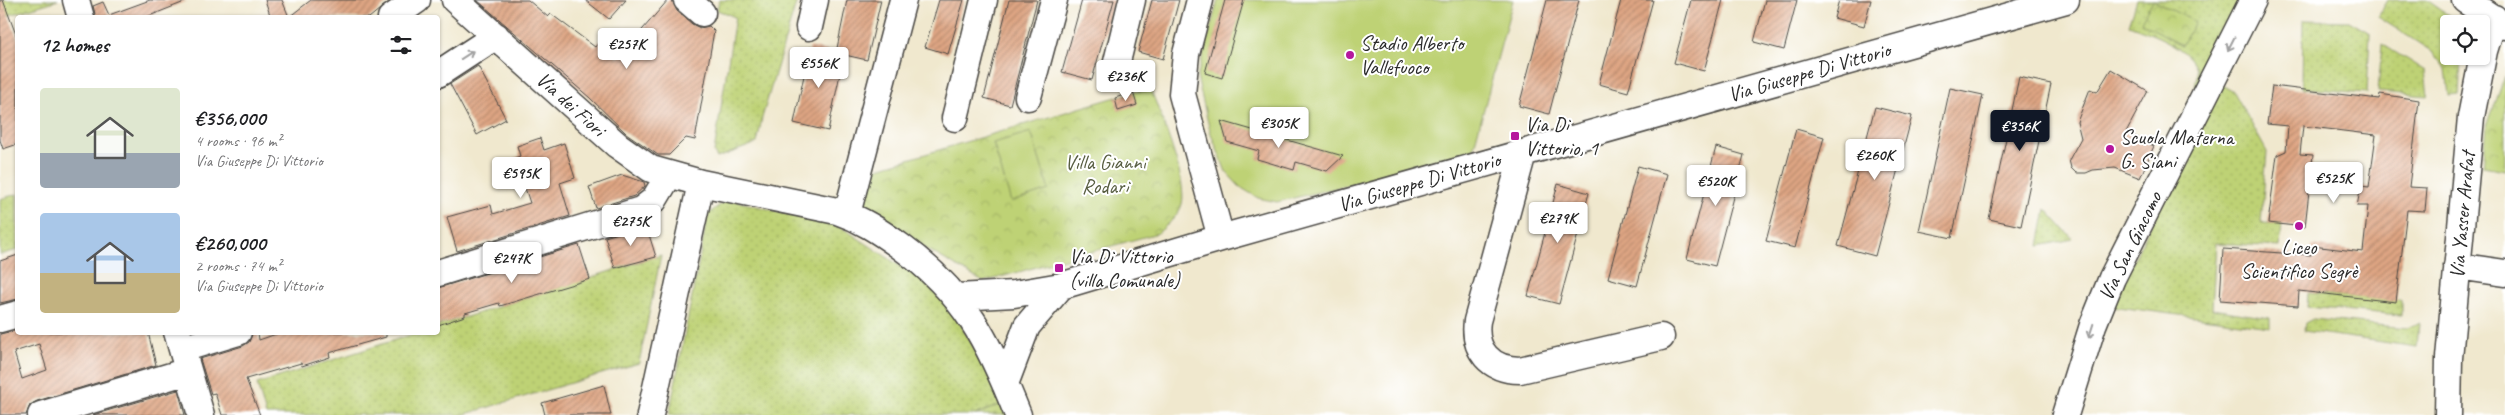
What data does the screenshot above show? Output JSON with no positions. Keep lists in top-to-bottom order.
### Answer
{
  "streets": {
    "street": [
      "Via Giuseppe Di Vittorio",
      "Via dei Fiori",
      "Via Yasser Arafat",
      "Via San Giacomo"
    ]
  },
  "crossings": [
    ["Via Giuseppe Di Vittorio", "Via dei Fiori"]
  ],
  "one_way": ["Via San Giacomo"],
  "parks": ["Villa Gianni Rodari"],
  "places": {
    "other": ["Stadio Alberto Vallefuoco", "Scuola Materna G. Siani", "Liceo Scientifico Segrè"],
    "transit": ["Via Di Vittorio, 1", "Via Di Vittorio (villa Comunale)"]
  },
  "page": {
    "heading": "12 homes",
    "price": [
      "€257K",
      "€556K",
      "€236K",
      "€305K",
      "€356K",
      "€260K",
      "€595K",
      "€525K",
      "€520K",
      "€279K",
      "€275K",
      "€247K"
    ],
    "list": [
      {
        "name": "€356,000",
        "note": "4 rooms · 96 m² · Via Giuseppe Di Vittorio"
      },
      {
        "name": "€260,000",
        "note": "2 rooms · 74 m² · Via Giuseppe Di Vittorio"
      }
    ]
  }
}
